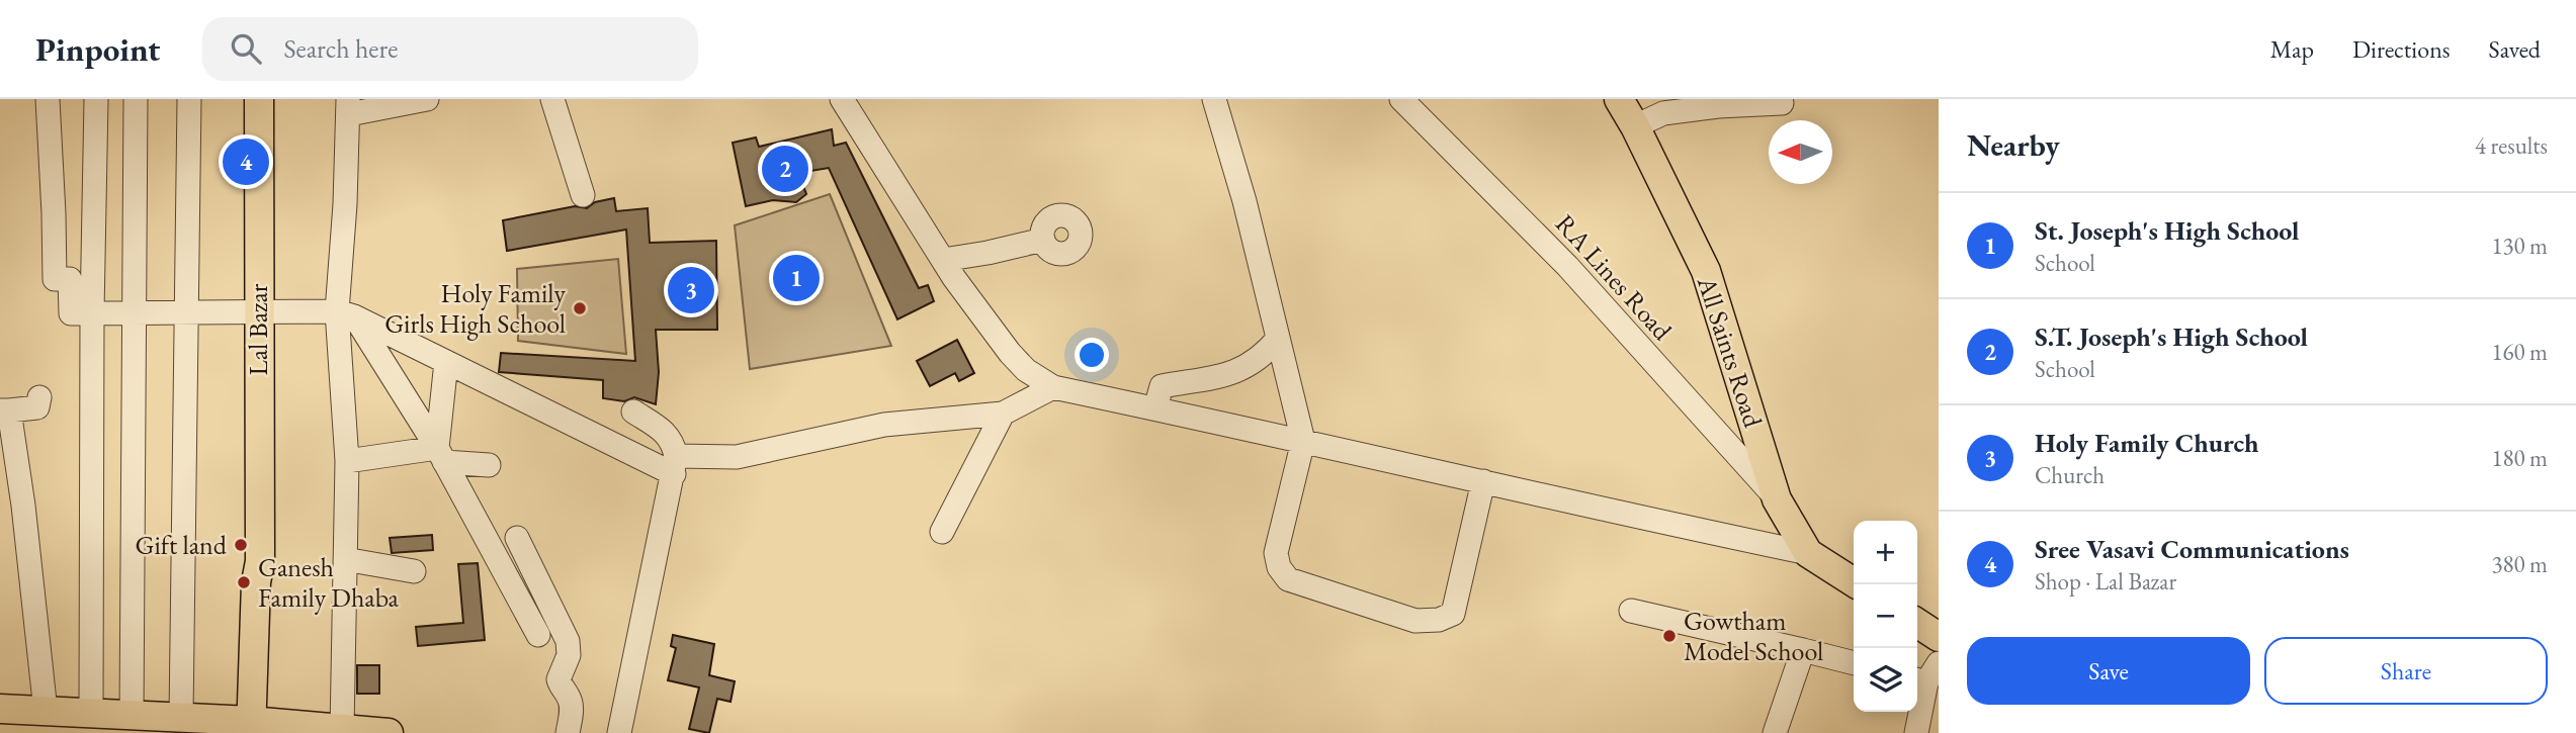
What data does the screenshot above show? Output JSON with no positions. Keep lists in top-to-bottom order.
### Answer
{
  "streets": {
    "main road": ["Lal Bazar", "All Saints Road"],
    "street": ["RA Lines Road"]
  },
  "crossings": [
    ["RA Lines Road", "All Saints Road"]
  ],
  "places": [
    "Holy Family Girls High School",
    "Gift land",
    "Ganesh Family Dhaba",
    "Gowtham Model School"
  ],
  "north": "left",
  "page": {
    "header": "Pinpoint",
    "search": "Search here",
    "nav": ["Map", "Directions", "Saved"],
    "heading": ["Nearby", "4 results"],
    "pins": [
      "4",
      "2",
      "1",
      "3"
    ],
    "list": [
      {
        "mark": "1",
        "name": "St. Joseph's High School",
        "note": "School",
        "value": "130 m"
      },
      {
        "mark": "2",
        "name": "S.T. Joseph's High School",
        "note": "School",
        "value": "160 m"
      },
      {
        "mark": "3",
        "name": "Holy Family Church",
        "note": "Church",
        "value": "180 m"
      },
      {
        "mark": "4",
        "name": "Sree Vasavi Communications",
        "note": "Shop · Lal Bazar",
        "value": "380 m"
      }
    ],
    "map_buttons": ["+", "−"],
    "buttons": ["Save", "Share"]
  }
}
